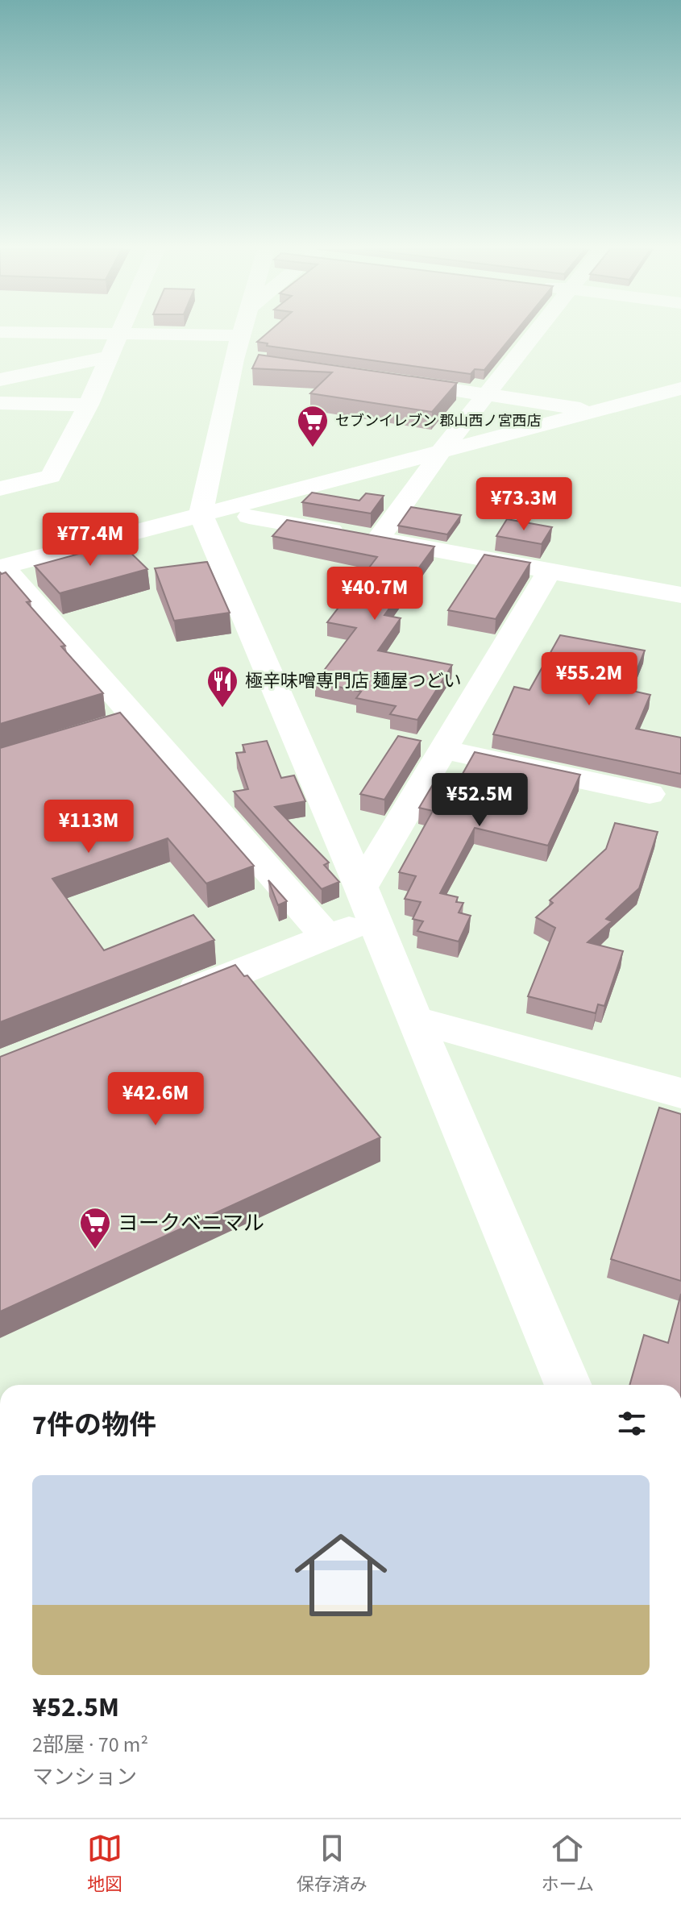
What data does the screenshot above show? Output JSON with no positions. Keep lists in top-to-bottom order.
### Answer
{
  "places": {
    "supermarket": ["セブンイレブン 郡山西ノ宮西店", "ヨークベニマル"],
    "restaurant": ["極辛味噌専門店 麺屋つどい"]
  },
  "page": {
    "price": [
      "¥73.3M",
      "¥77.4M",
      "¥40.7M",
      "¥55.2M",
      "¥52.5M",
      "¥113M",
      "¥42.6M"
    ],
    "heading": "7件の物件",
    "list": [
      {
        "name": "¥52.5M",
        "note": "2部屋 · 70 m² · マンション"
      }
    ],
    "tabs": ["地図", "保存済み", "ホーム"]
  }
}
